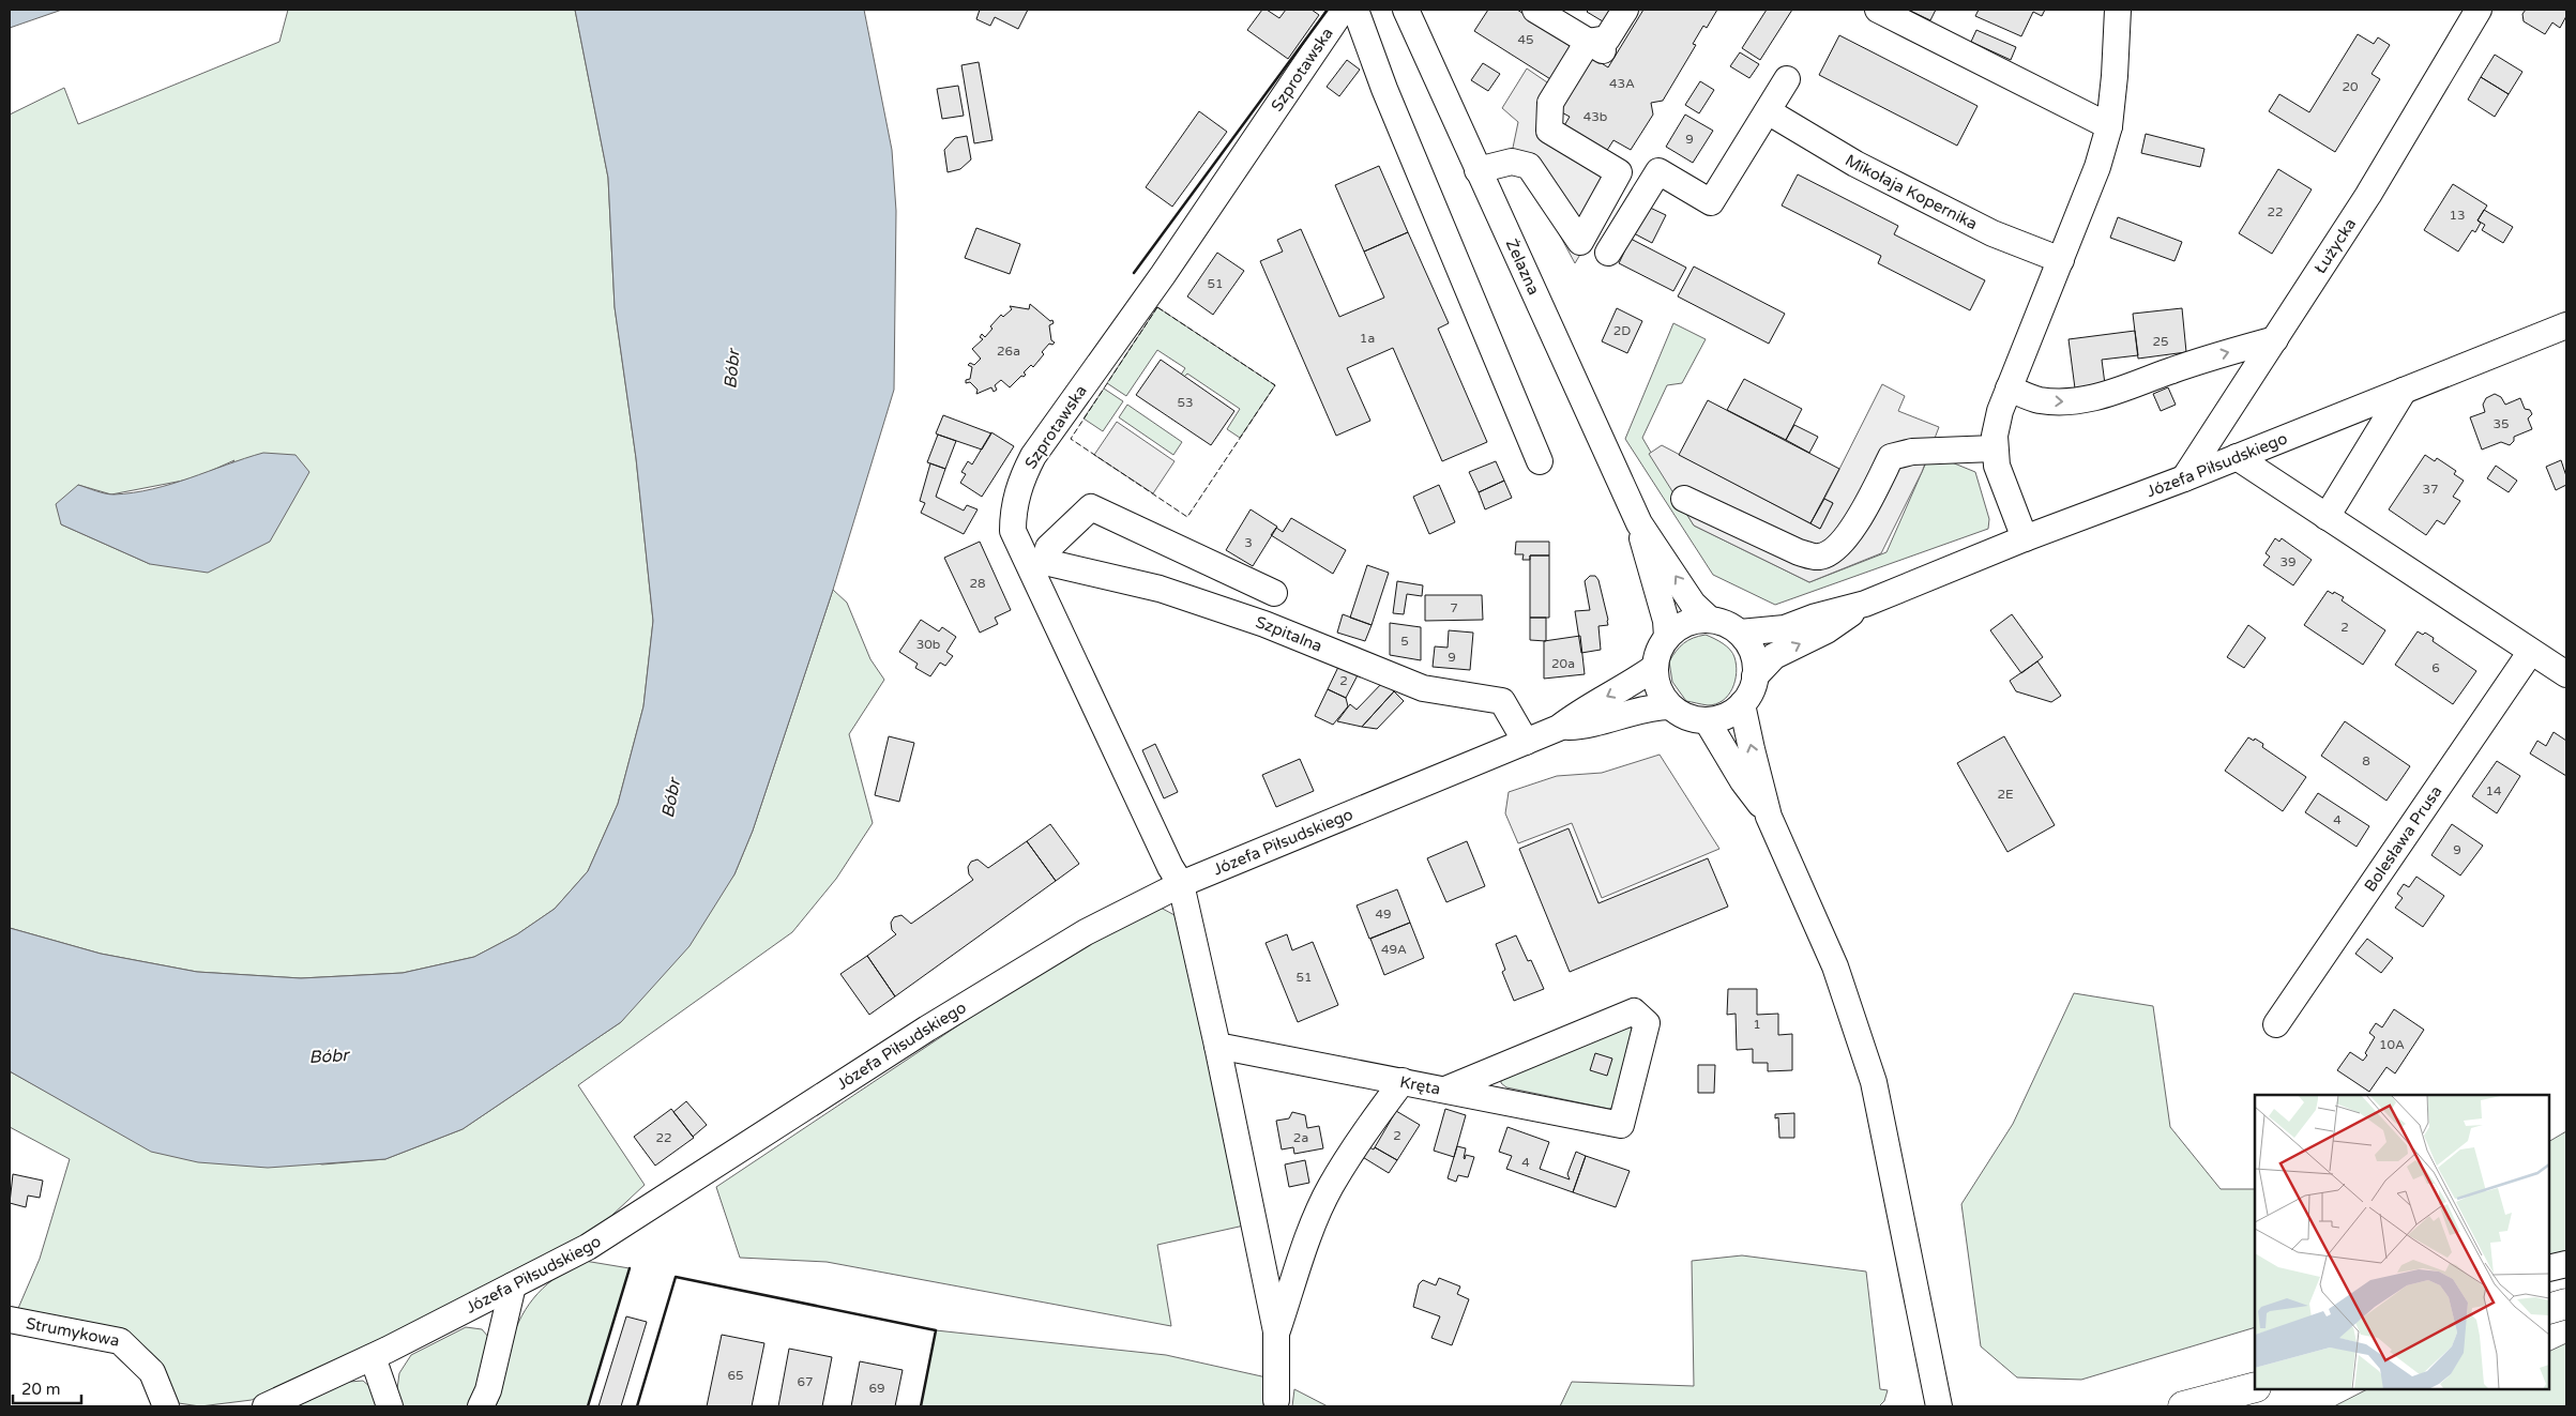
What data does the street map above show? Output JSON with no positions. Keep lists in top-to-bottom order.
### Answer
{
  "streets": {
    "street": [
      "Szprotawska",
      "Mikołaja Kopernika",
      "Łużycka",
      "Żelazna",
      "Józefa Piłsudskiego",
      "Szpitalna",
      "Bolesława Prusa",
      "Kręta",
      "Strumykowa"
    ]
  },
  "crossings": [
    ["Szprotawska", "Józefa Piłsudskiego"],
    ["Szprotawska", "Szpitalna"],
    ["Łużycka", "Józefa Piłsudskiego"],
    ["Józefa Piłsudskiego", "Szpitalna"]
  ],
  "water": ["Bóbr"],
  "house_numbers": [
    "45",
    "43A",
    "20",
    "43b",
    "9",
    "22",
    "13",
    "51",
    "2D",
    "1a",
    "25",
    "26a",
    "53",
    "35",
    "37",
    "3",
    "39",
    "28",
    "7",
    "2",
    "5",
    "30b",
    "9",
    "20a",
    "6",
    "2",
    "8",
    "14",
    "2E",
    "4",
    "9",
    "49",
    "49A",
    "51",
    "1",
    "10A",
    "2",
    "22",
    "2a",
    "4",
    "65",
    "67",
    "69"
  ],
  "scale_bar": "20 m"
}
